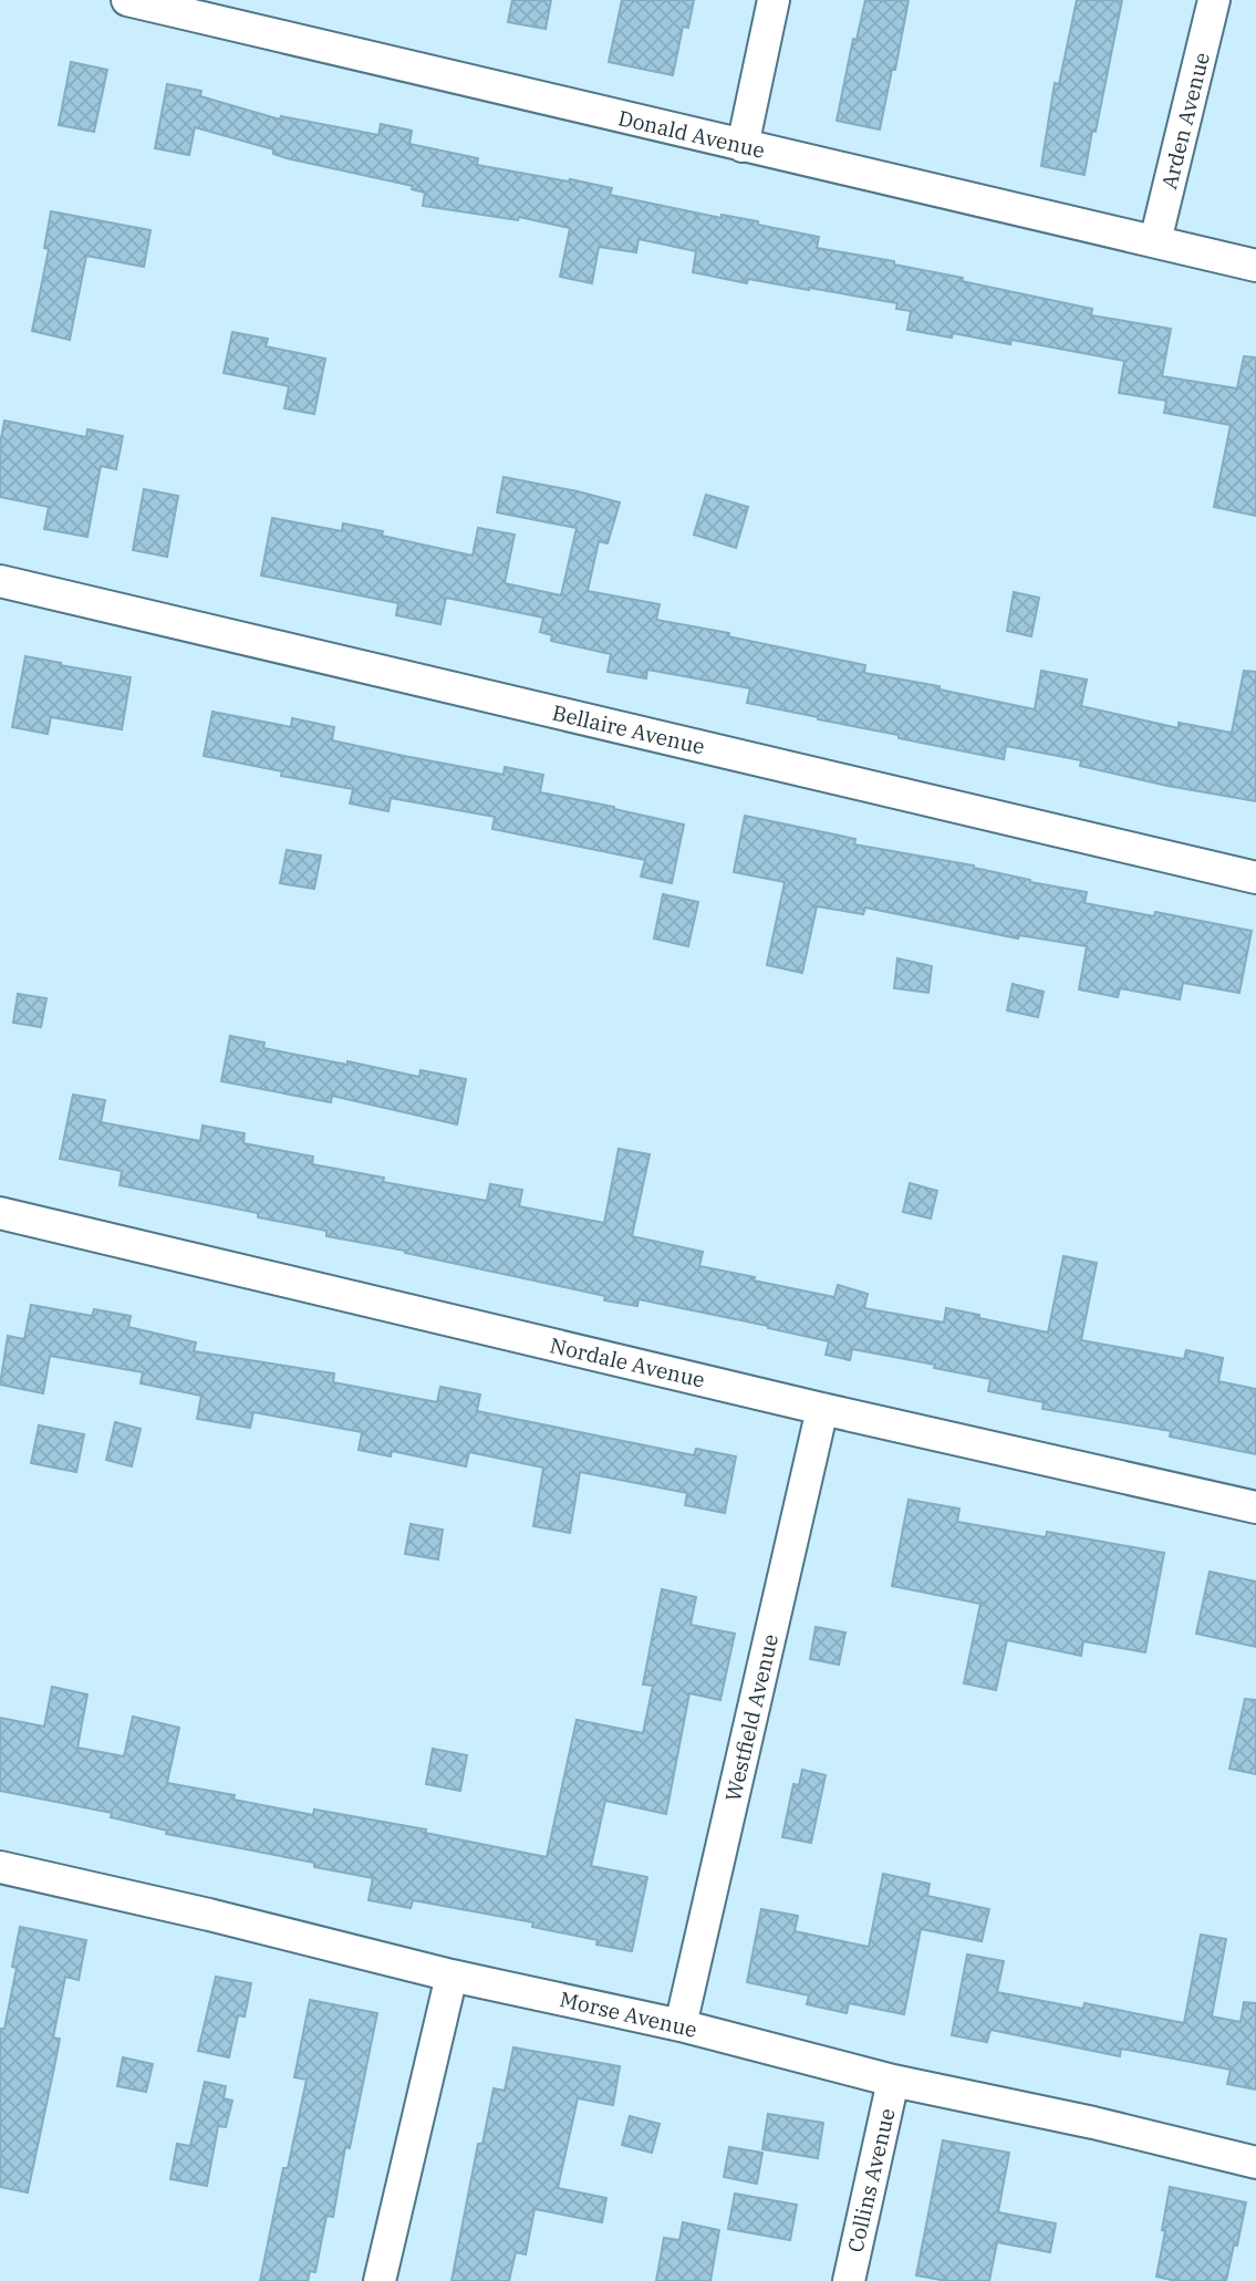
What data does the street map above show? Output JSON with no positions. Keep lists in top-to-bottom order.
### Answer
{
  "streets": {
    "street": [
      "Arden Avenue",
      "Donald Avenue",
      "Bellaire Avenue",
      "Nordale Avenue",
      "Westfield Avenue",
      "Morse Avenue",
      "Collins Avenue"
    ]
  },
  "crossings": [
    ["Arden Avenue", "Donald Avenue"],
    ["Nordale Avenue", "Westfield Avenue"],
    ["Westfield Avenue", "Morse Avenue"],
    ["Morse Avenue", "Collins Avenue"]
  ]
}
